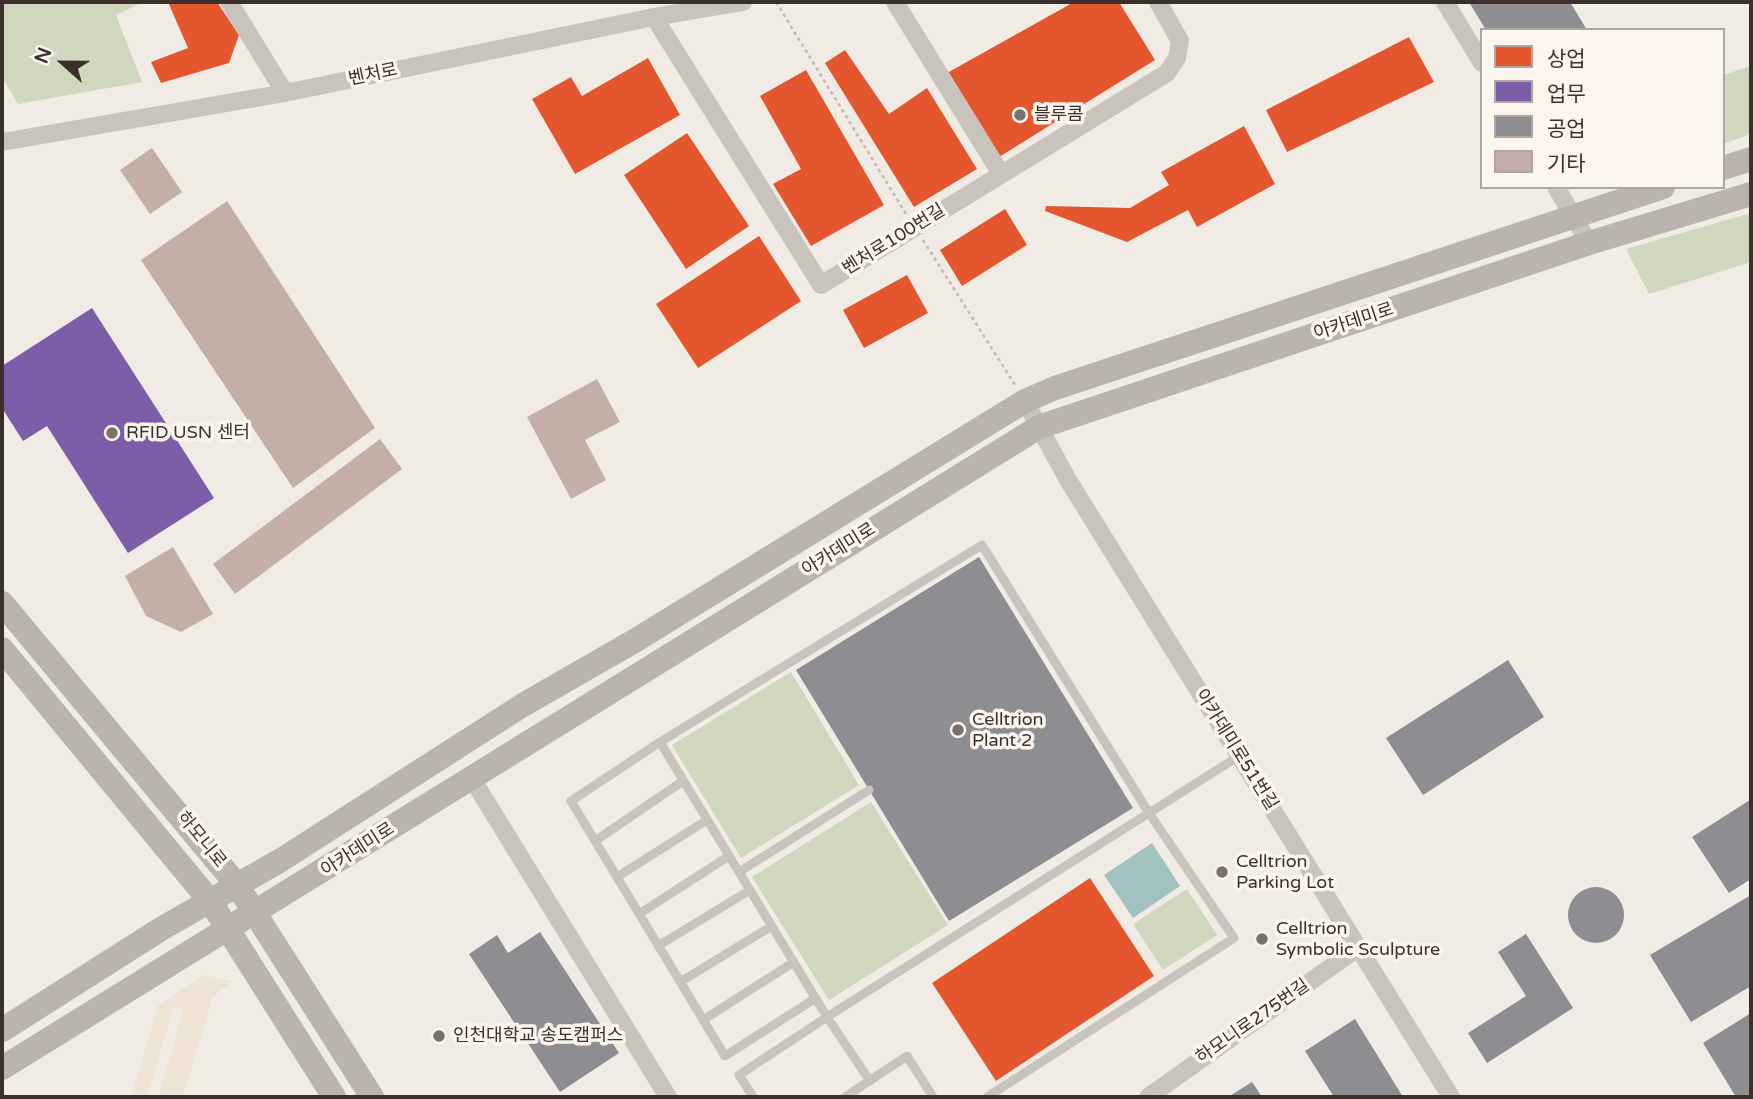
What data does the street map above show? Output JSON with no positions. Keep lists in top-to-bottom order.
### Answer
{
  "streets": {
    "main road": ["아카데미로", "하모니로"],
    "street": [
      "벤처로",
      "벤처로100번길",
      "아카데미로51번길",
      "하모니로275번길"
    ]
  },
  "crossings": [
    ["벤처로", "벤처로100번길"],
    ["아카데미로", "아카데미로51번길"],
    ["아카데미로", "하모니로"],
    ["아카데미로51번길", "하모니로275번길"]
  ],
  "places": [
    "블루콤",
    "RFID USN 센터",
    "Celltrion Plant 2",
    "Celltrion Parking Lot",
    "Celltrion Symbolic Sculpture",
    "인천대학교 송도캠퍼스"
  ],
  "legend": [
    "상업",
    "업무",
    "공업",
    "기타"
  ],
  "north": "left"
}
